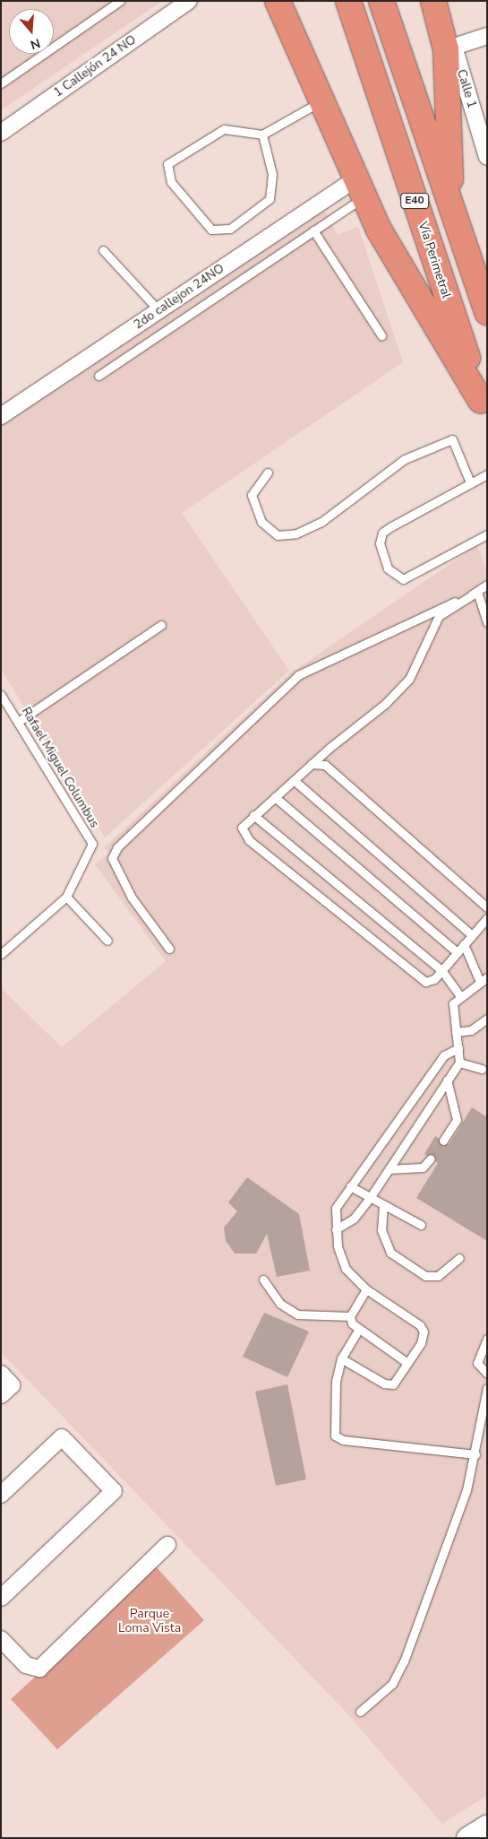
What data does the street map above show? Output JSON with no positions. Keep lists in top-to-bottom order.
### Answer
{
  "streets": {
    "highway": ["E40", "Vía Perimetral"],
    "street": ["1 Callejón 24 NO", "Calle 1", "2do callejon 24NO"],
    "lane": ["Rafael Miguel Columbus"]
  },
  "parks": ["Parque Loma Vista"],
  "north": "bottom"
}
